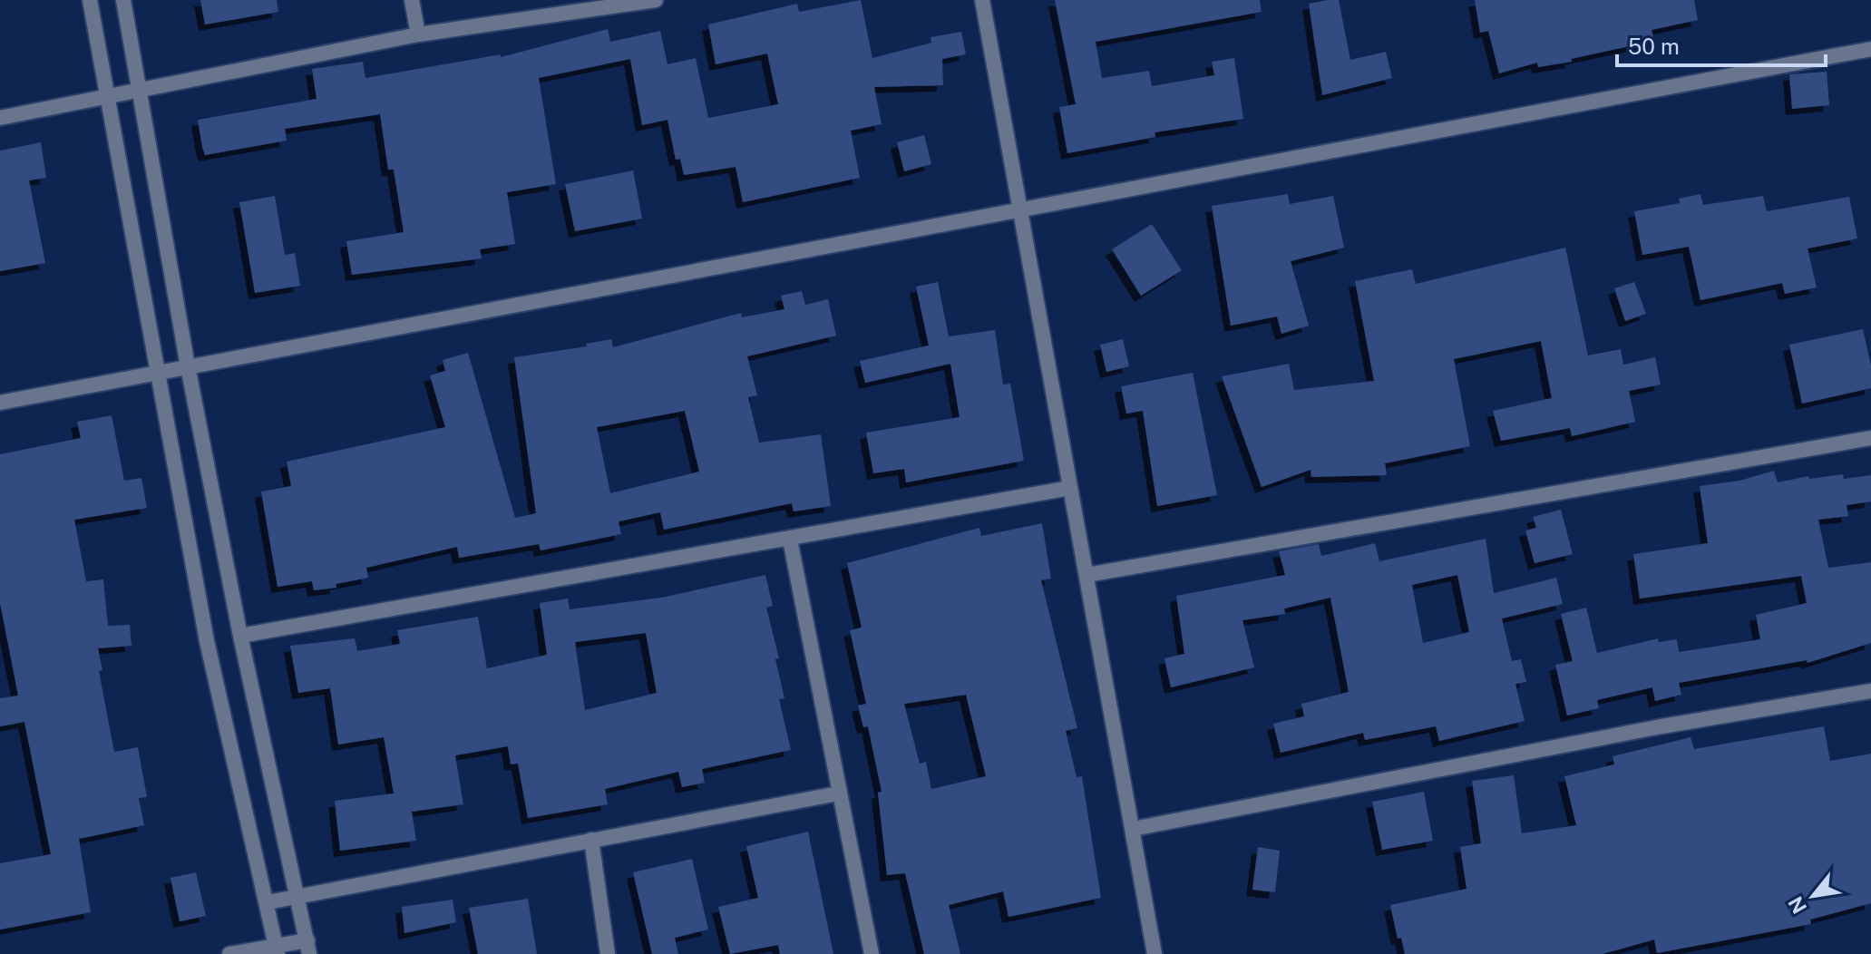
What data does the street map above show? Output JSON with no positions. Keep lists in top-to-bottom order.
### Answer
{
  "scale_bar": "50 m",
  "north": "bottom left"
}
